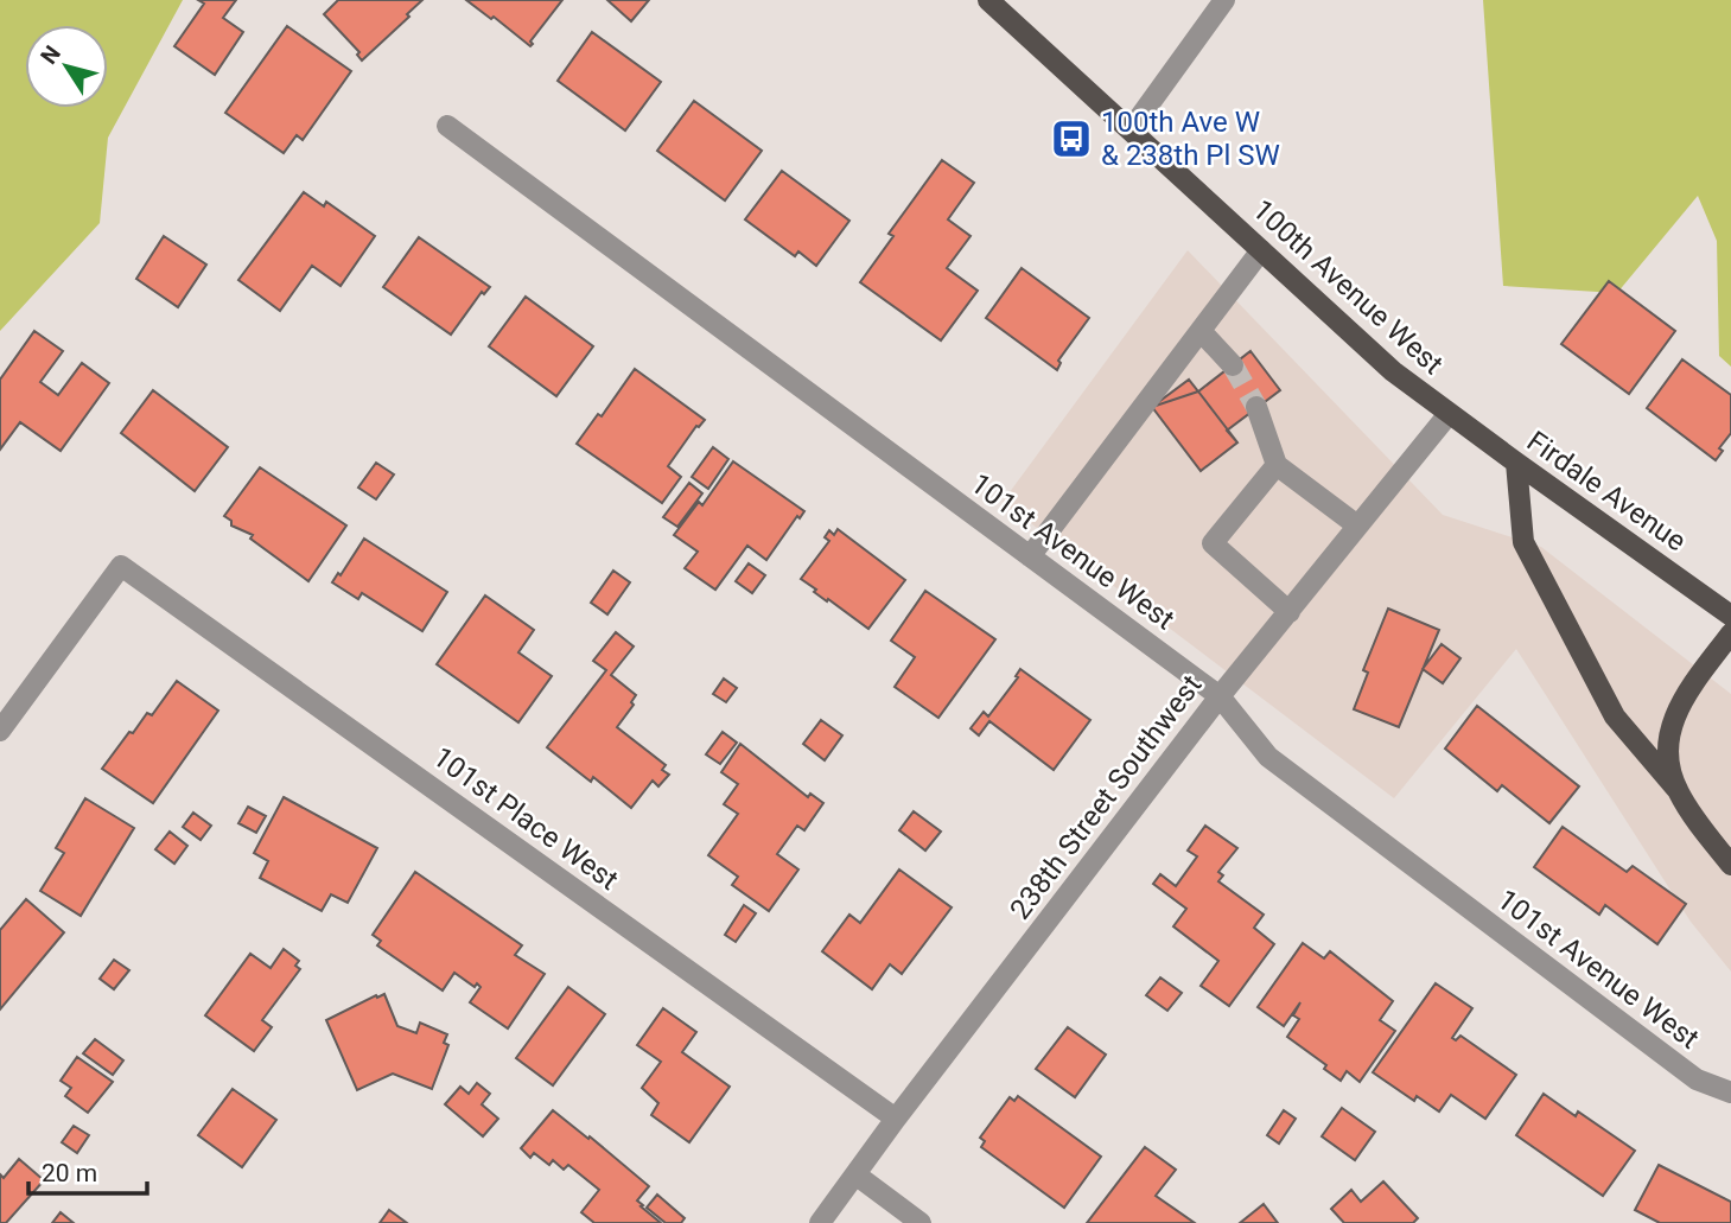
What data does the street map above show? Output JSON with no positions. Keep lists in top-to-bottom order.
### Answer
{
  "streets": {
    "main road": ["100th Avenue West", "Firdale Avenue"],
    "street": ["101st Avenue West", "238th Street Southwest", "101st Place West"]
  },
  "crossings": [
    ["100th Avenue West", "Firdale Avenue"],
    ["100th Avenue West", "238th Street Southwest"],
    ["Firdale Avenue", "238th Street Southwest"],
    ["101st Avenue West", "238th Street Southwest"],
    ["238th Street Southwest", "101st Place West"]
  ],
  "places": {
    "bus stop": ["100th Ave W & 238th Pl SW"]
  },
  "scale_bar": "20 m",
  "north": "top left"
}
